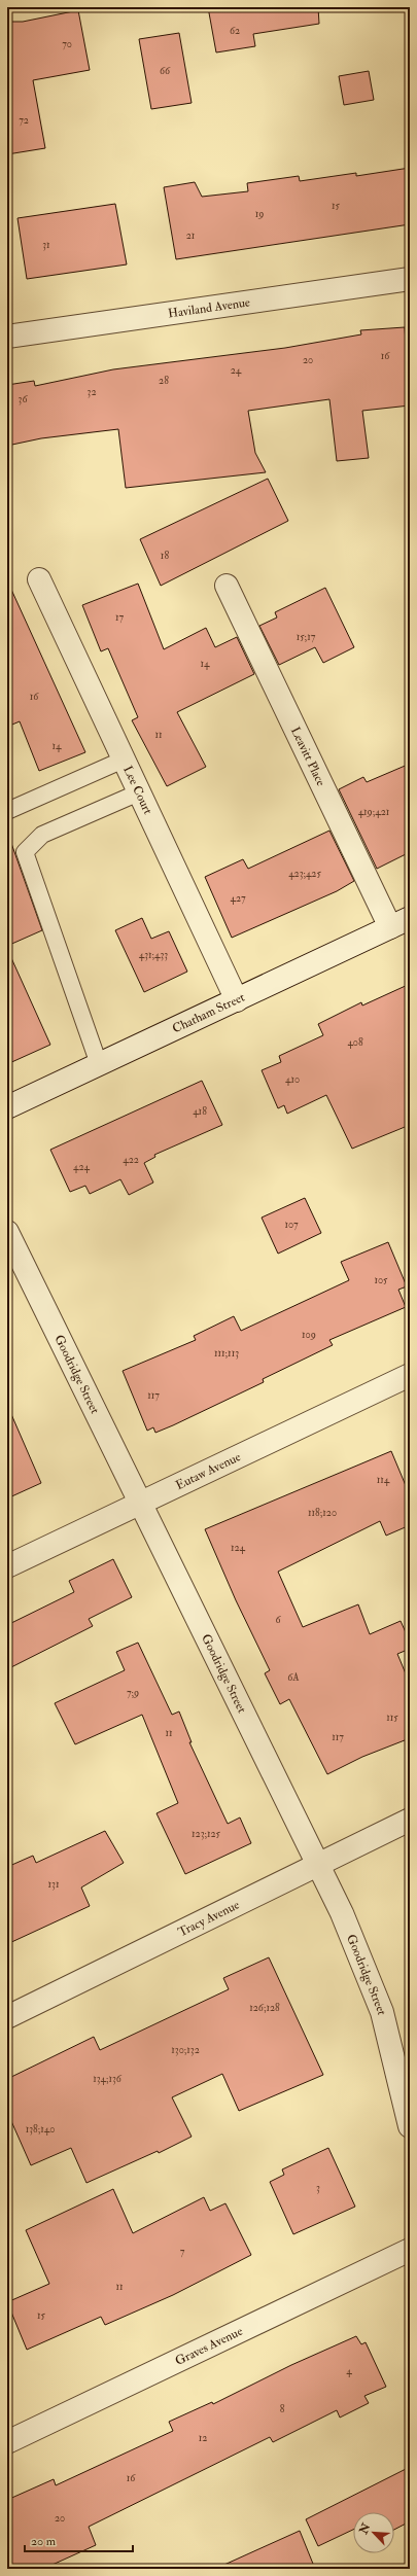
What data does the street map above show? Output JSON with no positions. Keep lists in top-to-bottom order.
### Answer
{
  "streets": {
    "street": [
      "Haviland Avenue",
      "Leavitt Place",
      "Lee Court",
      "Chatham Street",
      "Goodridge Street",
      "Eutaw Avenue",
      "Tracy Avenue",
      "Graves Avenue"
    ]
  },
  "crossings": [
    ["Leavitt Place", "Chatham Street"],
    ["Lee Court", "Chatham Street"],
    ["Goodridge Street", "Eutaw Avenue"],
    ["Goodridge Street", "Tracy Avenue"]
  ],
  "house_numbers": [
    "62",
    "70",
    "66",
    "72",
    "15",
    "19",
    "21",
    "31",
    "16",
    "20",
    "24",
    "28",
    "32",
    "36",
    "18",
    "17",
    "15;17",
    "14",
    "16",
    "11",
    "14",
    "419;421",
    "423;425",
    "427",
    "431;433",
    "408",
    "410",
    "418",
    "422",
    "424",
    "107",
    "105",
    "109",
    "111;113",
    "117",
    "114",
    "118;120",
    "124",
    "6",
    "6A",
    "7;9",
    "115",
    "11",
    "117",
    "123;125",
    "131",
    "126;128",
    "130;132",
    "134;136",
    "138;140",
    "3",
    "7",
    "11",
    "15",
    "4",
    "8",
    "12",
    "16",
    "20"
  ],
  "scale_bar": "20 m",
  "north": "top left"
}
